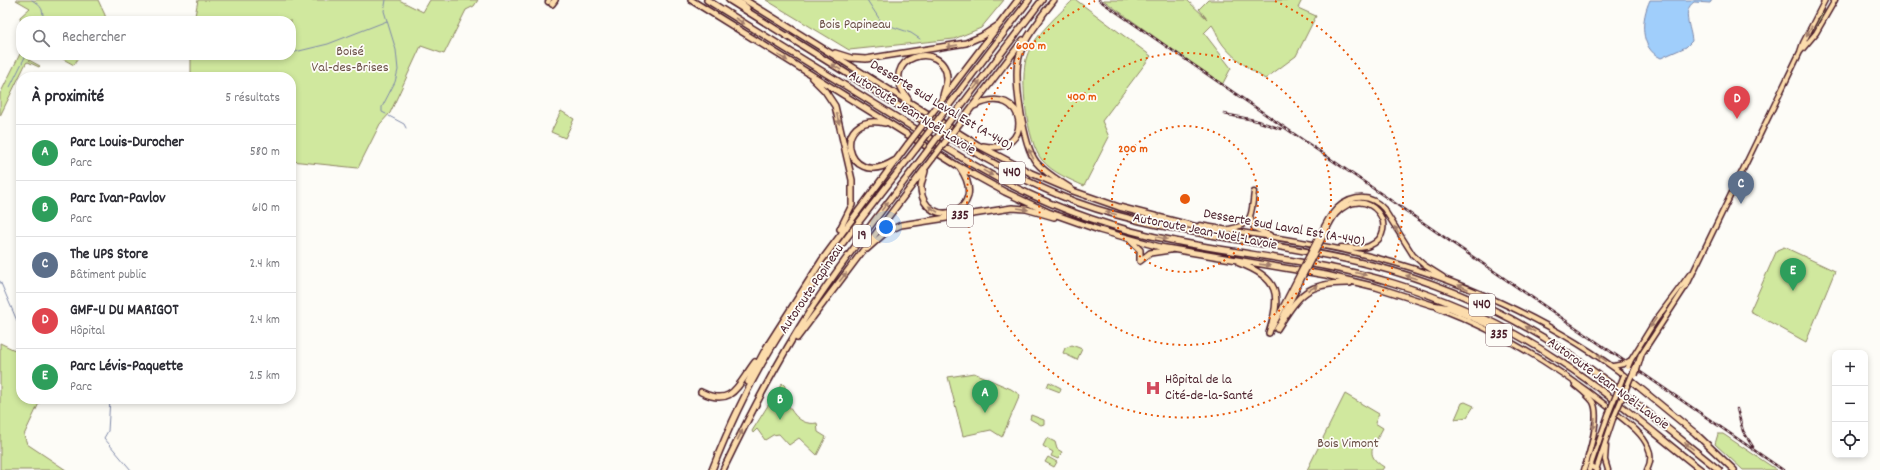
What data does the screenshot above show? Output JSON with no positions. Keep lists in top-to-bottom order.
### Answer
{
  "streets": {
    "highway": [
      "Desserte sud Laval Est (A-440)",
      "Autoroute Jean-Noël-Lavoie",
      "440",
      "335",
      "19",
      "Autoroute Papineau"
    ]
  },
  "crossings": [
    ["Desserte sud Laval Est (A-440)", "335"],
    ["335", "Autoroute Papineau"]
  ],
  "parks": ["Bois Papineau", "Boisé Val-des-Brises", "Bois Vimont"],
  "places": {
    "hospital": ["Hôpital de la Cité-de-la-Santé"]
  },
  "page": {
    "search": "Rechercher",
    "heading": ["À proximité", "5 résultats"],
    "pins": [
      "D",
      "C",
      "E",
      "A",
      "B"
    ],
    "list": [
      {
        "mark": "A",
        "name": "Parc Louis-Durocher",
        "note": "Parc",
        "value": "580 m"
      },
      {
        "mark": "B",
        "name": "Parc Ivan-Pavlov",
        "note": "Parc",
        "value": "610 m"
      },
      {
        "mark": "C",
        "name": "The UPS Store",
        "note": "Bâtiment public",
        "value": "2.4 km"
      },
      {
        "mark": "D",
        "name": "GMF-U DU MARIGOT",
        "note": "Hôpital",
        "value": "2.4 km"
      },
      {
        "mark": "E",
        "name": "Parc Lévis-Paquette",
        "note": "Parc",
        "value": "2.5 km"
      }
    ],
    "map_buttons": ["+", "−"]
  },
  "rings": ["600 m", "400 m", "200 m"]
}
